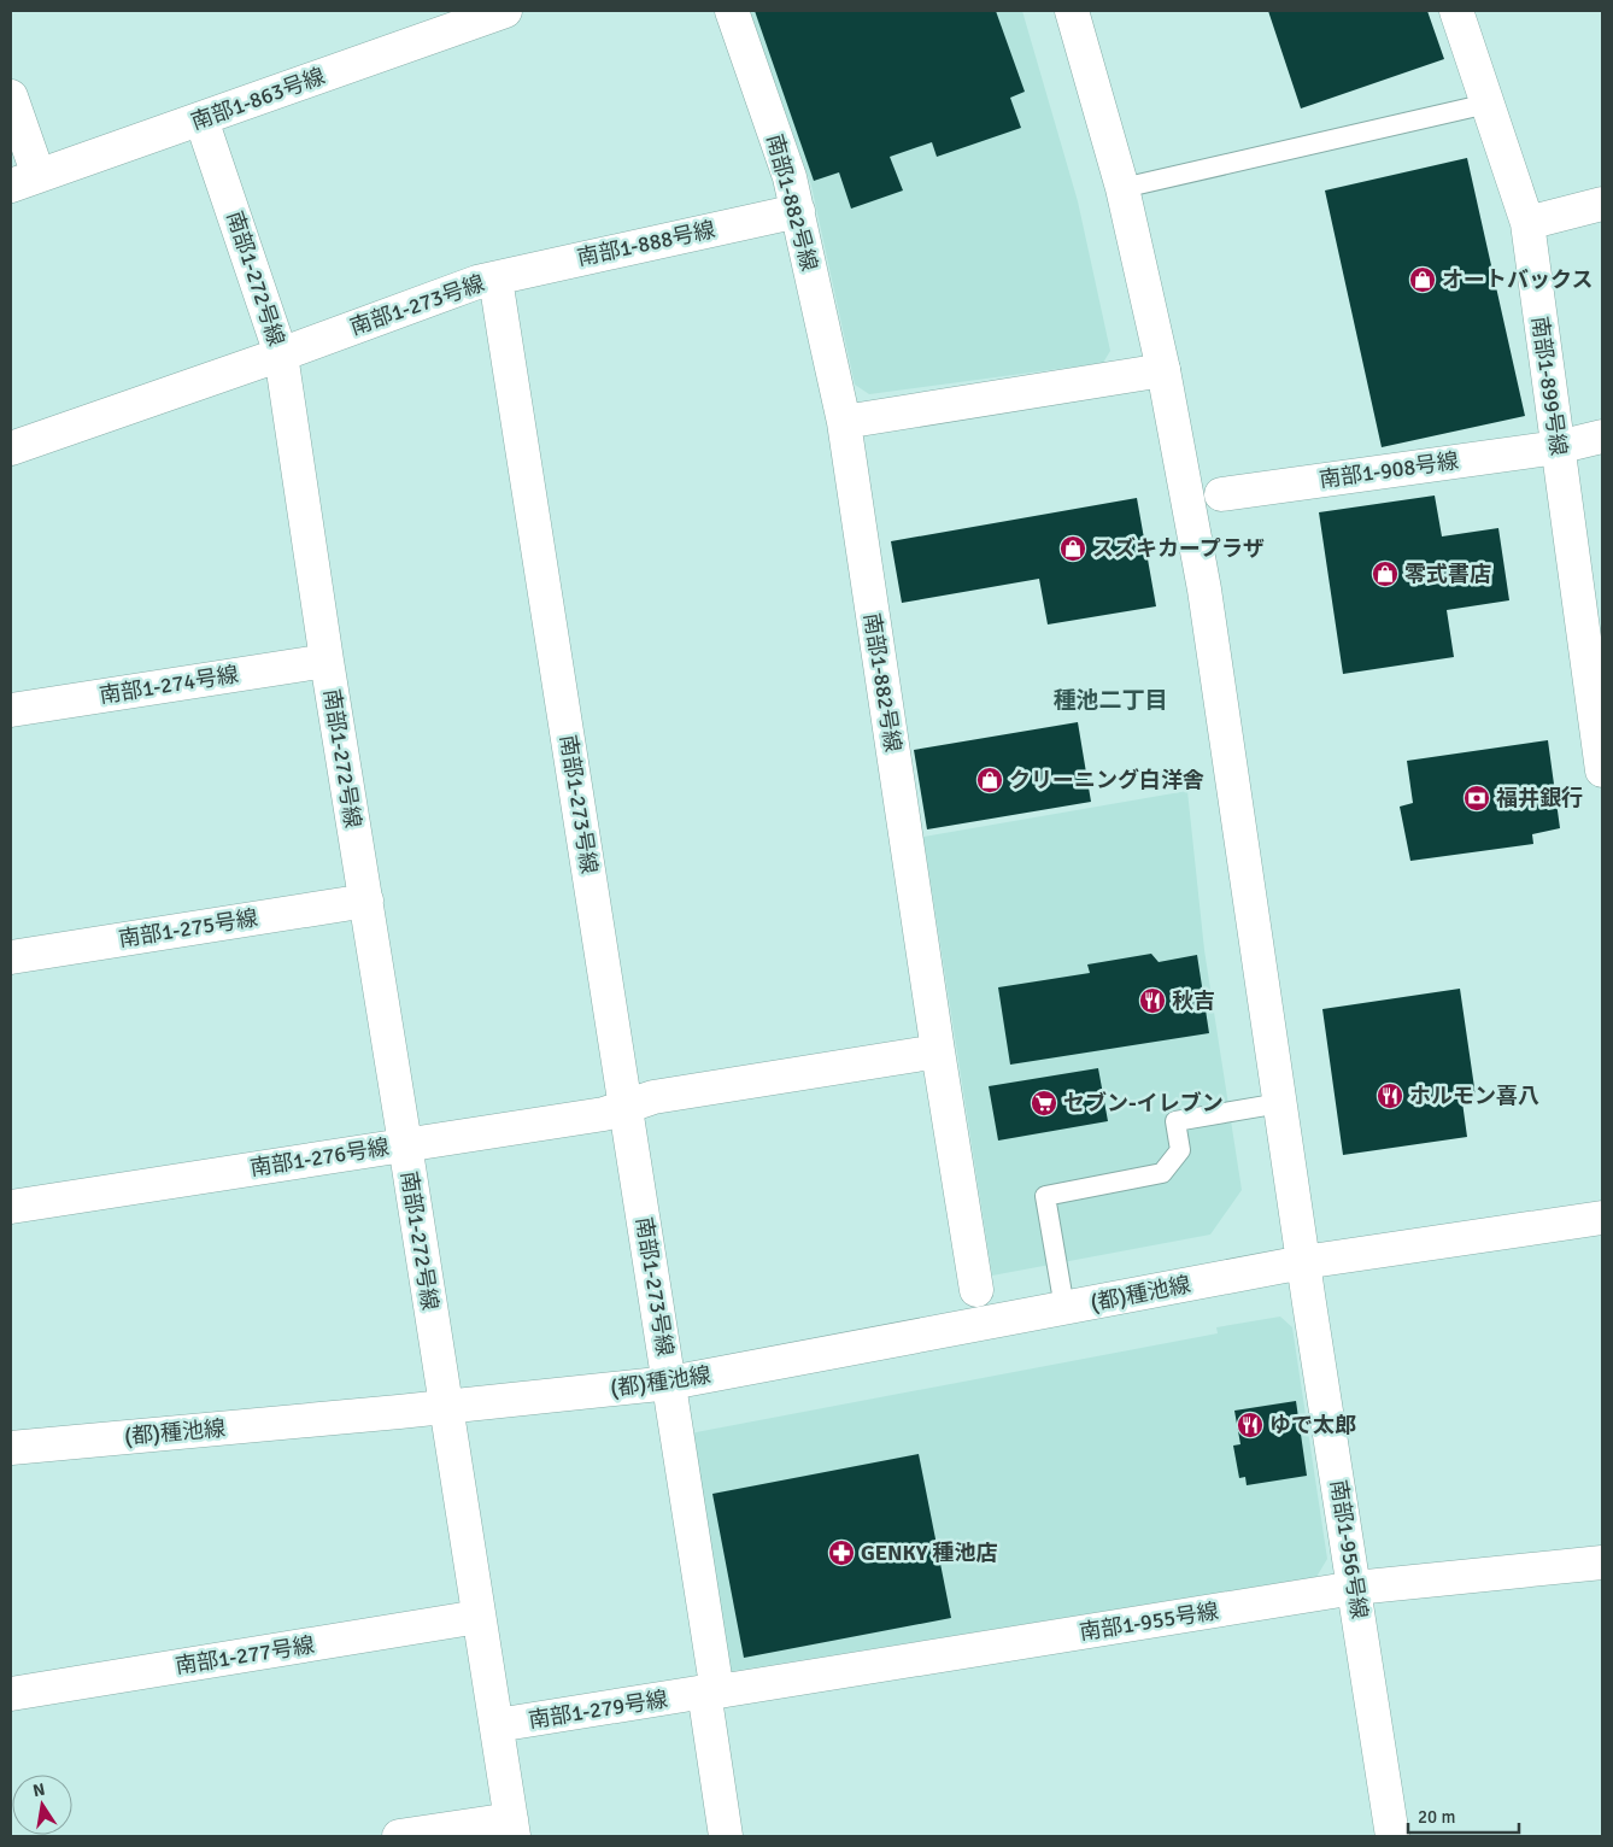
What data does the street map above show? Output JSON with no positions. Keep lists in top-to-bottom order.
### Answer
{
  "streets": {
    "street": [
      "南部1-863号線",
      "南部1-882号線",
      "南部1-888号線",
      "南部1-272号線",
      "南部1-273号線",
      "南部1-899号線",
      "南部1-908号線",
      "南部1-274号線",
      "南部1-275号線",
      "南部1-276号線",
      "(都)種池線",
      "南部1-956号線",
      "南部1-955号線",
      "南部1-277号線",
      "南部1-279号線"
    ]
  },
  "crossings": [
    ["南部1-863号線", "南部1-272号線"],
    ["南部1-882号線", "南部1-888号線"],
    ["南部1-888号線", "南部1-273号線"],
    ["南部1-272号線", "南部1-273号線"],
    ["南部1-272号線", "南部1-274号線"],
    ["南部1-272号線", "南部1-275号線"],
    ["南部1-272号線", "南部1-276号線"],
    ["南部1-272号線", "(都)種池線"],
    ["南部1-272号線", "南部1-277号線"],
    ["南部1-272号線", "南部1-279号線"],
    ["南部1-273号線", "南部1-276号線"],
    ["南部1-273号線", "(都)種池線"],
    ["南部1-273号線", "南部1-955号線"],
    ["南部1-273号線", "南部1-279号線"],
    ["南部1-899号線", "南部1-908号線"],
    ["(都)種池線", "南部1-956号線"],
    ["南部1-956号線", "南部1-955号線"],
    ["南部1-955号線", "南部1-279号線"]
  ],
  "districts": ["種池二丁目"],
  "places": {
    "shop": [
      "オートバックス",
      "スズキカープラザ",
      "零式書店",
      "クリーニング白洋舎"
    ],
    "bank": ["福井銀行"],
    "restaurant": ["秋吉", "ホルモン喜八", "ゆで太郎"],
    "supermarket": ["セブン-イレブン"],
    "pharmacy": ["GENKY 種池店"]
  },
  "scale_bar": "20 m",
  "north": "top"
}
